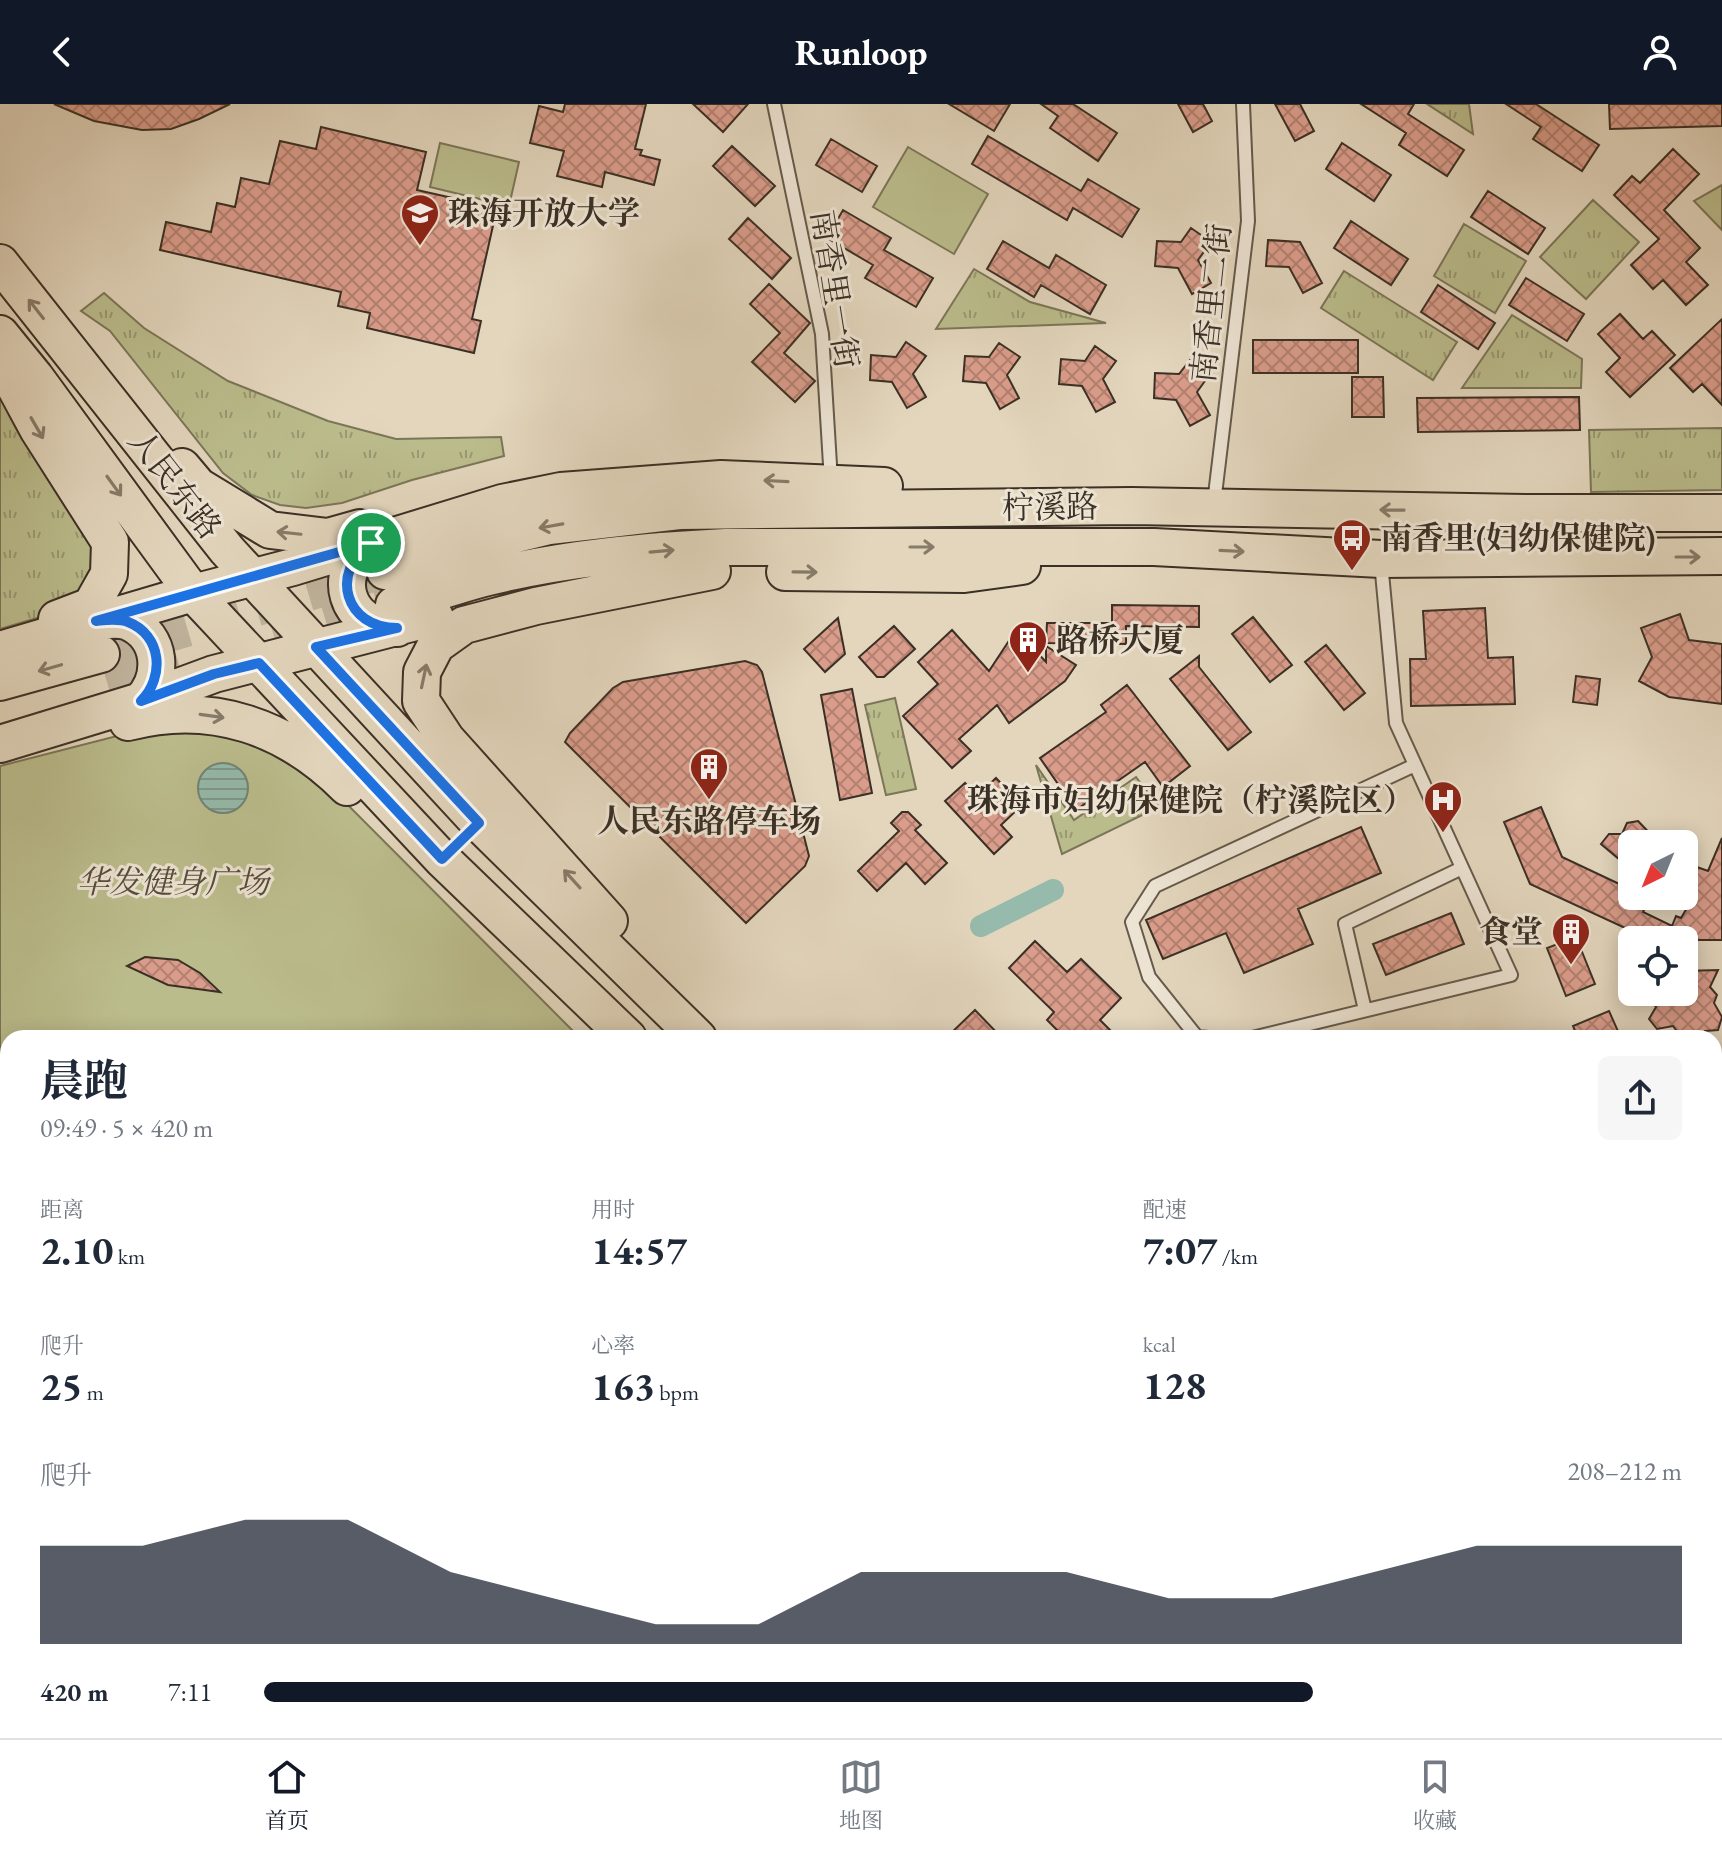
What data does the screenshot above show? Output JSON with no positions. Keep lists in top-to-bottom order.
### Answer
{
  "streets": {
    "main road": ["人民东路", "柠溪路"],
    "lane": ["南香里一街", "南香里二街"]
  },
  "crossings": [
    ["南香里二街", "柠溪路"]
  ],
  "parks": ["华发健身广场"],
  "places": {
    "school or university": ["珠海开放大学"],
    "bus stop": ["南香里(妇幼保健院)"],
    "building": ["路桥大厦", "人民东路停车场", "食堂"],
    "hospital": ["珠海市妇幼保健院（柠溪院区）"]
  },
  "north": "bottom left",
  "page": {
    "header": "Runloop",
    "heading": ["晨跑", "09:49 · 5 × 420 m"],
    "stats": [
      ["距离", "2.10 km"],
      ["用时", "14:57"],
      ["配速", "7:07 /km"],
      ["爬升", "25 m"],
      ["心率", "163 bpm"],
      ["kcal", "128"]
    ],
    "chart": ["爬升", "208–212 m"],
    "list": [
      {
        "name": "420 m",
        "note": "7:11"
      }
    ],
    "tabs": ["首页", "地图", "收藏"]
  }
}
